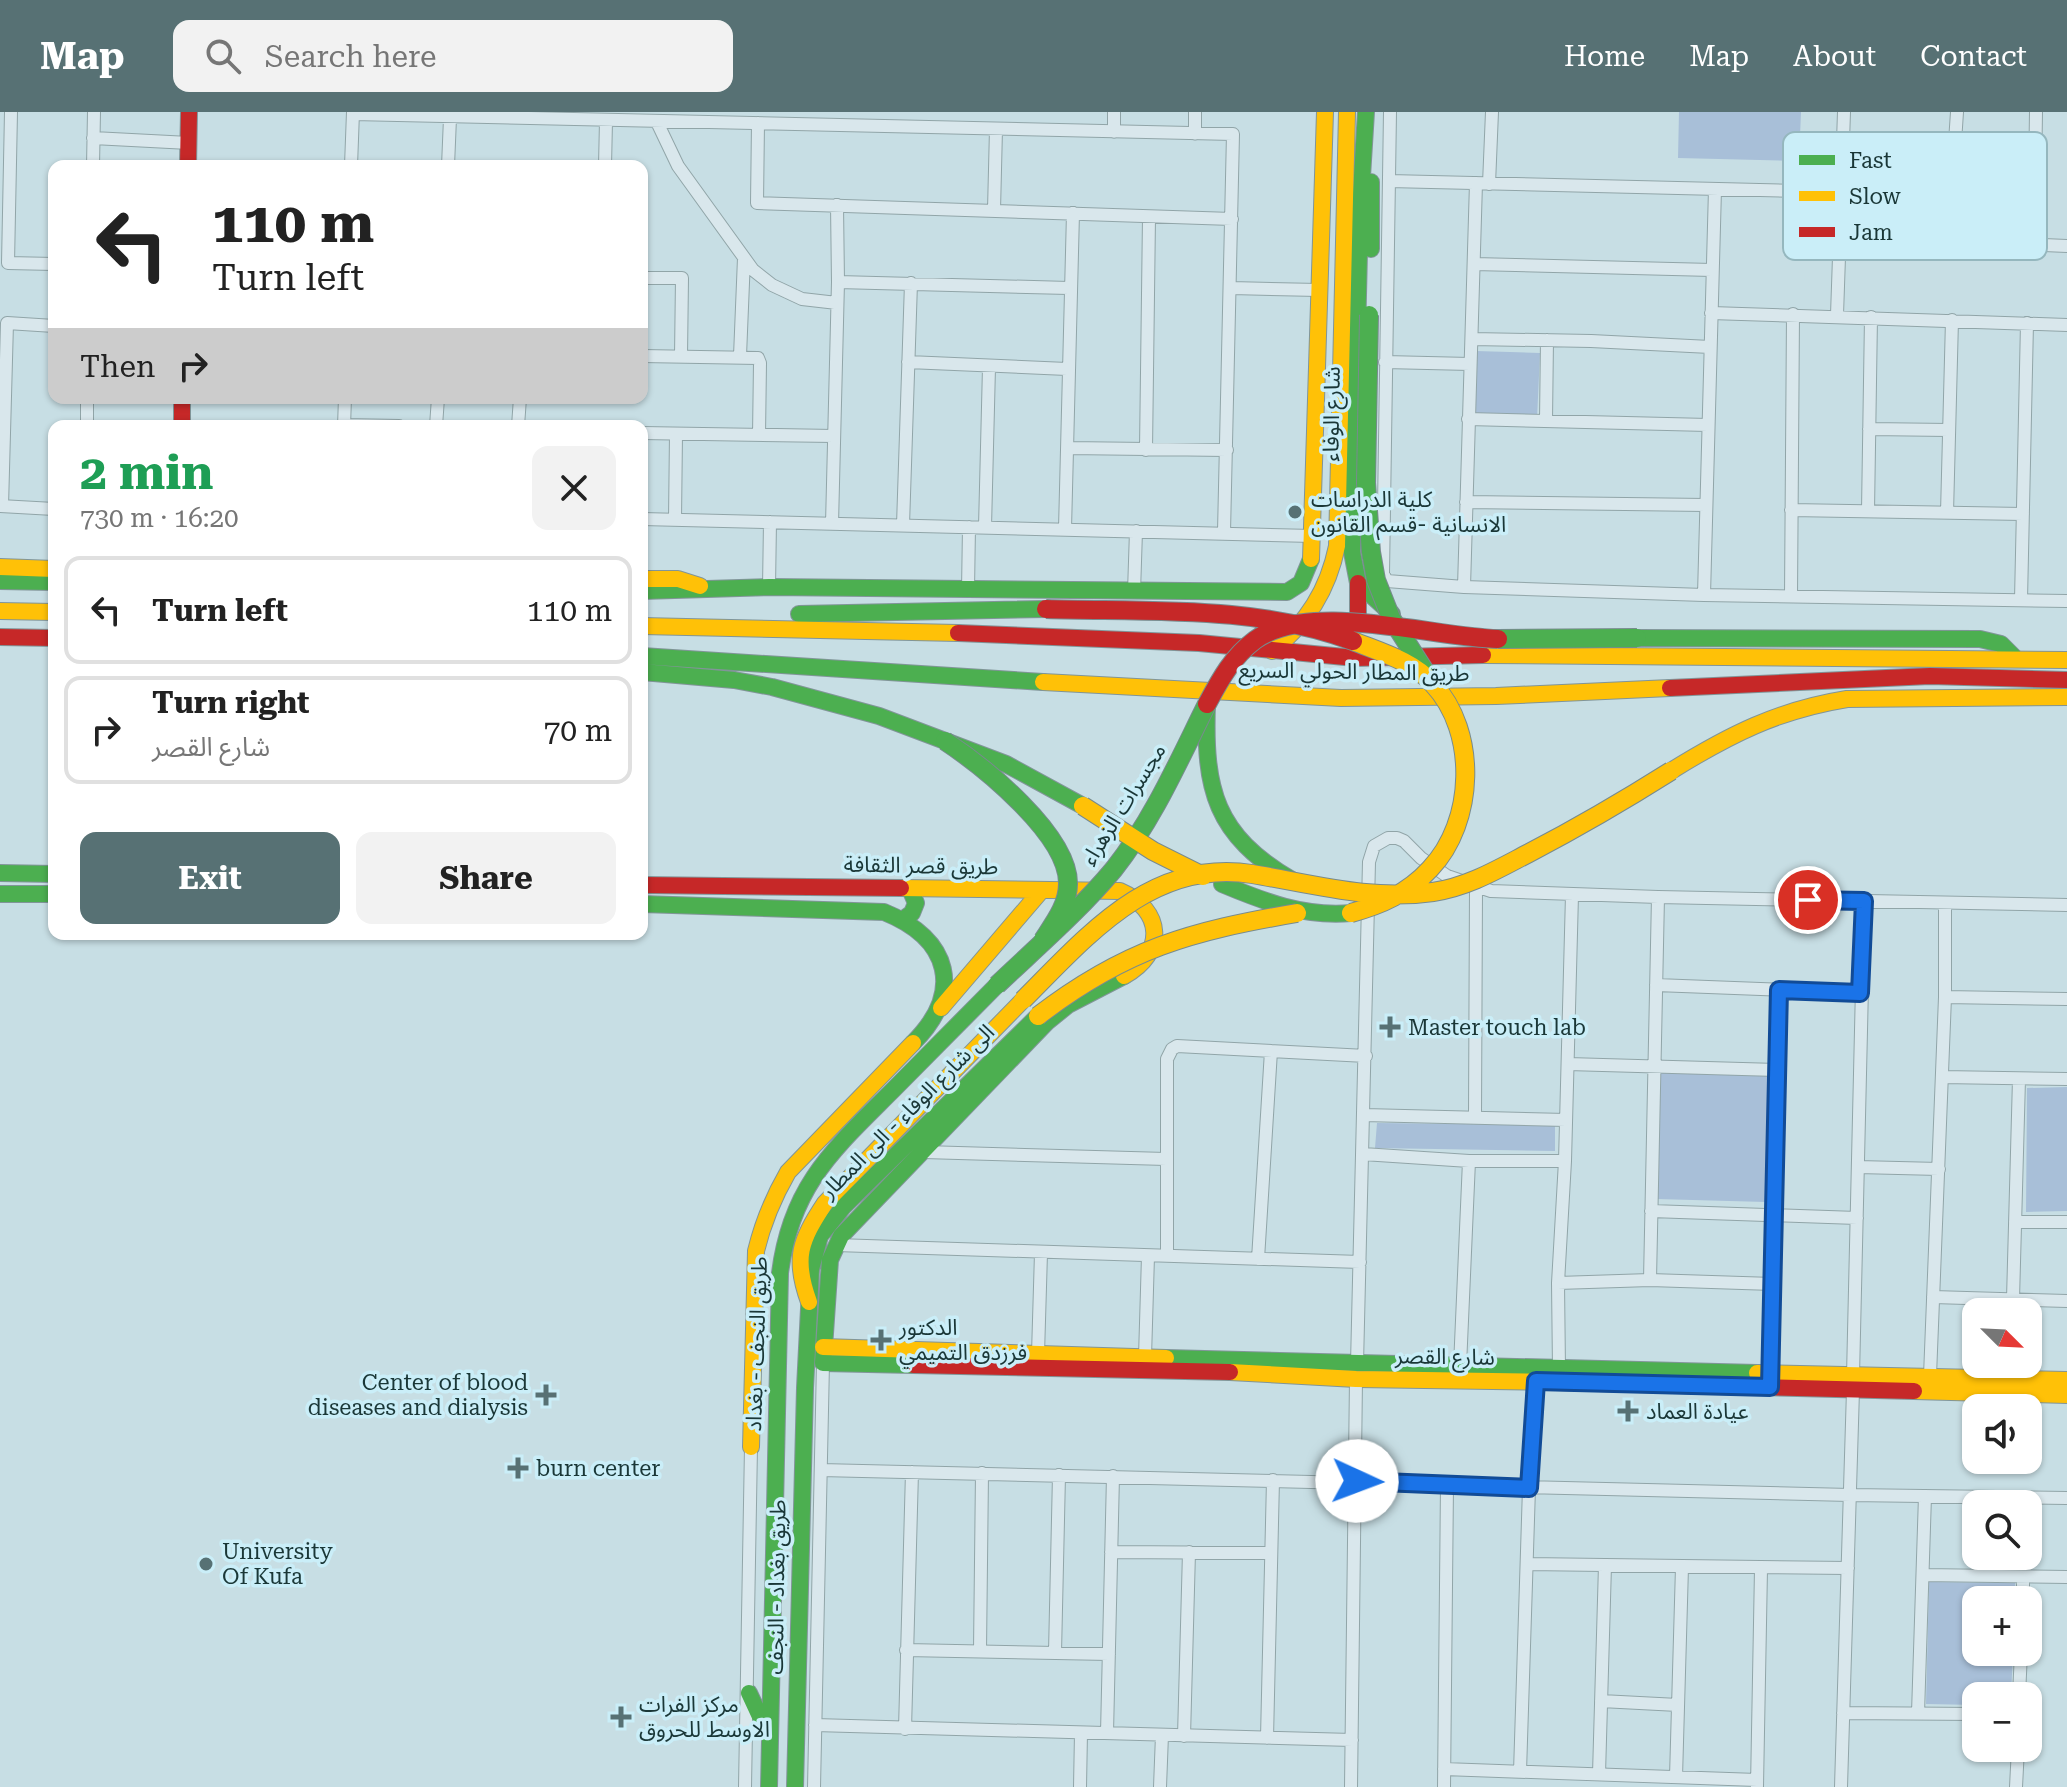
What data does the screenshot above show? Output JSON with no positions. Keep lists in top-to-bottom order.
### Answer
{
  "streets": {
    "main road": [
      "شارع الوفاء",
      "طريق المطار الحولي السريع",
      "مجسرات الزهراء",
      "طريق قصر الثقافة",
      "الى شارع الوفاء - الى المطار",
      "طريق النجف - بغداد",
      "شارع القصر",
      "طريق بغداد - النجف"
    ]
  },
  "crossings": [
    ["شارع الوفاء", "طريق المطار الحولي السريع"],
    ["مجسرات الزهراء", "طريق النجف - بغداد"],
    ["الى شارع الوفاء - الى المطار", "طريق بغداد - النجف"]
  ],
  "places": {
    "other": ["كلية الدراسات الانسانية -قسم القانون", "University Of Kufa"],
    "health": [
      "Master touch lab",
      "الدكتور فرزدق التميمي",
      "Center of blood diseases and dialysis",
      "عيادة العماد",
      "burn center",
      "مركز الفرات الاوسط للحروق"
    ]
  },
  "legend": ["Fast", "Slow", "Jam"],
  "north": "bottom right",
  "page": {
    "header": "Map",
    "search": "Search here",
    "nav": [
      "Home",
      "Map",
      "About",
      "Contact"
    ],
    "turn": ["110 m", "Turn left"],
    "then": "Then",
    "heading": ["2 min", "730 m · 16:20"],
    "list": [
      {
        "name": "Turn left",
        "value": "110 m"
      },
      {
        "name": "Turn right",
        "note": "شارع القصر",
        "value": "70 m"
      }
    ],
    "buttons": ["Exit", "Share"],
    "map_buttons": ["+", "−"]
  }
}
